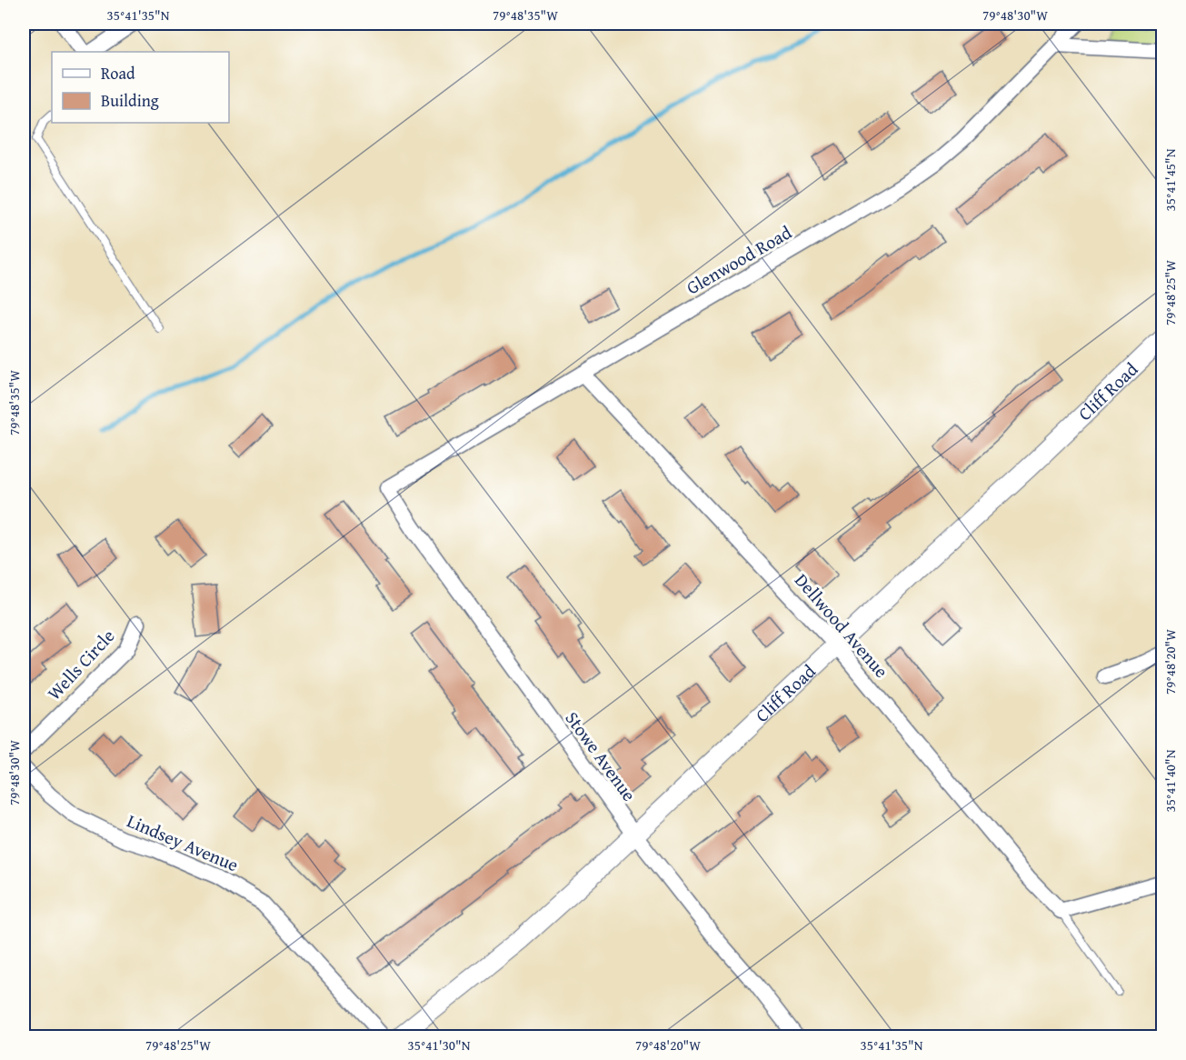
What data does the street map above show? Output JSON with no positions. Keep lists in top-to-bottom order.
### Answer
{
  "streets": {
    "street": [
      "Glenwood Road",
      "Cliff Road",
      "Dellwood Avenue",
      "Wells Circle",
      "Stowe Avenue",
      "Lindsey Avenue"
    ]
  },
  "crossings": [
    ["Glenwood Road", "Dellwood Avenue"],
    ["Glenwood Road", "Stowe Avenue"],
    ["Cliff Road", "Dellwood Avenue"],
    ["Cliff Road", "Stowe Avenue"]
  ],
  "legend": ["Road", "Building"],
  "coordinates": [
    "35°41'35\"N",
    "79°48'35\"W",
    "79°48'30\"W",
    "35°41'45\"N",
    "79°48'25\"W",
    "79°48'20\"W",
    "35°41'40\"N",
    "35°41'30\"N"
  ]
}
